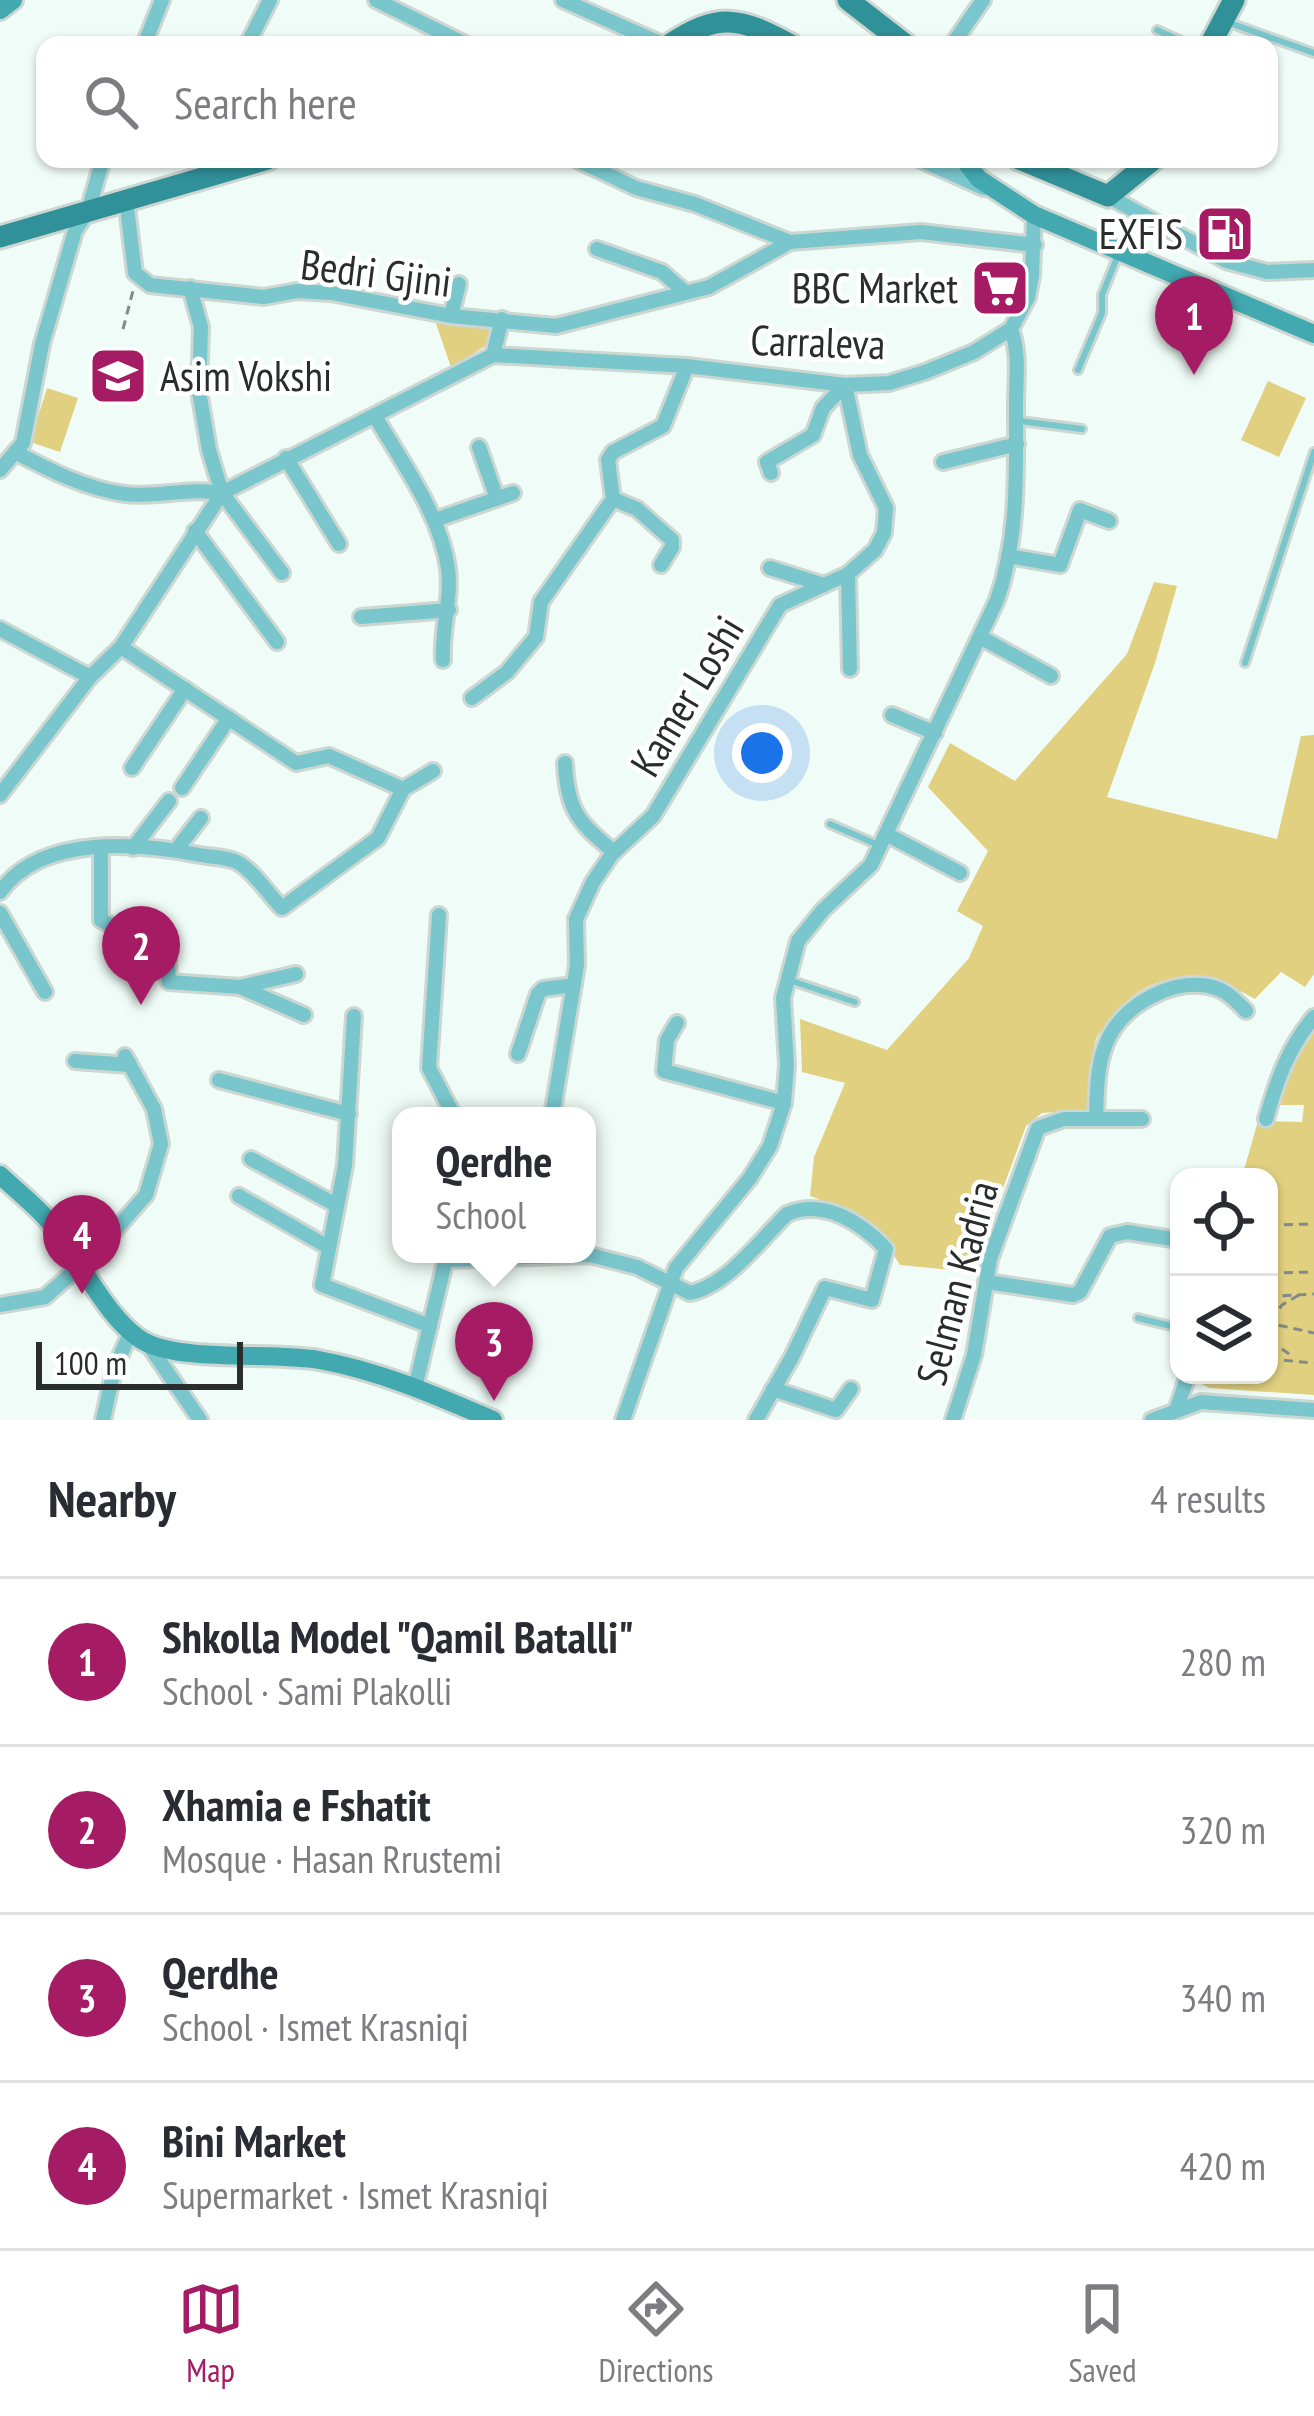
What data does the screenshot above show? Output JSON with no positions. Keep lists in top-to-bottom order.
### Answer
{
  "streets": {
    "street": [
      "Bedri Gjini",
      "Carraleva",
      "Kamer Loshi",
      "Selman Kadria"
    ]
  },
  "crossings": [
    ["Carraleva", "Kamer Loshi"]
  ],
  "places": {
    "fuel station": ["EXFIS"],
    "supermarket": ["BBC Market"],
    "school or university": ["Asim Vokshi"]
  },
  "scale_bar": "100 m",
  "page": {
    "search": "Search here",
    "pins": [
      "1",
      "2",
      "4",
      "3"
    ],
    "popup": ["Qerdhe", "School"],
    "scale": "100 m",
    "heading": ["Nearby", "4 results"],
    "list": [
      {
        "mark": "1",
        "name": "Shkolla Model \"Qamil Batalli\"",
        "note": "School · Sami Plakolli",
        "value": "280 m"
      },
      {
        "mark": "2",
        "name": "Xhamia e Fshatit",
        "note": "Mosque · Hasan Rrustemi",
        "value": "320 m"
      },
      {
        "mark": "3",
        "name": "Qerdhe",
        "note": "School · Ismet Krasniqi",
        "value": "340 m"
      },
      {
        "mark": "4",
        "name": "Bini Market",
        "note": "Supermarket · Ismet Krasniqi",
        "value": "420 m"
      }
    ],
    "nav": ["Map", "Directions", "Saved"]
  }
}
